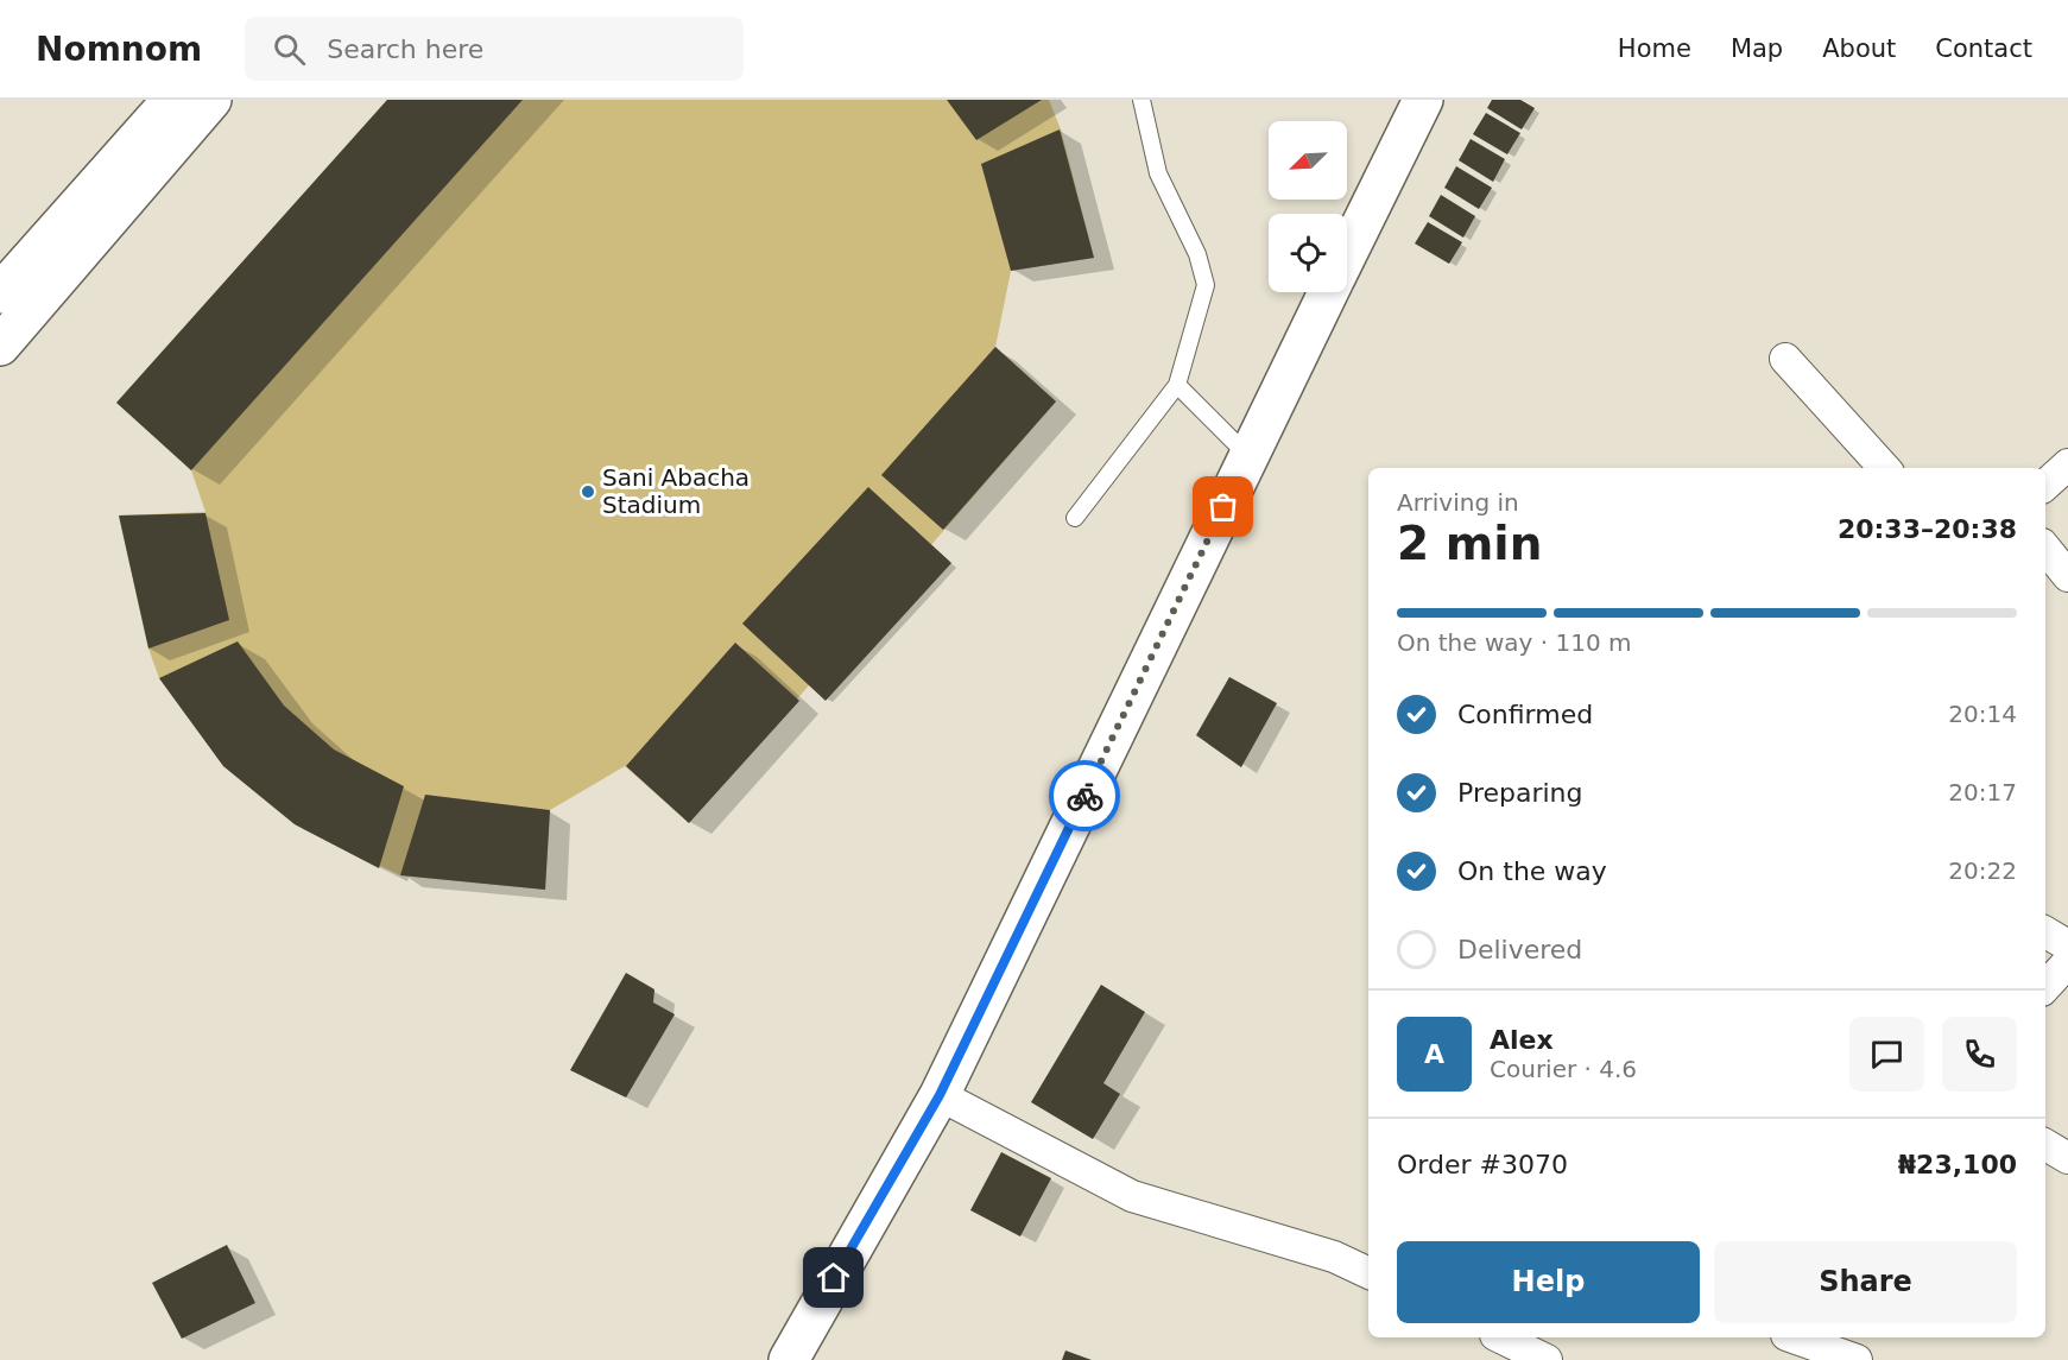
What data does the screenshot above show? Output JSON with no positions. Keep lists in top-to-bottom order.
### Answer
{
  "places": ["Sani Abacha Stadium"],
  "north": "bottom left",
  "page": {
    "header": "Nomnom",
    "search": "Search here",
    "nav": [
      "Home",
      "Map",
      "About",
      "Contact"
    ],
    "heading": ["2 min", "Arriving in", "20:33–20:38"],
    "panel": [
      "Alex",
      "Courier · 4.6",
      "Order #3070",
      "₦23,100"
    ],
    "bar": "On the way · 110 m",
    "list": [
      ["Confirmed", "20:14"],
      ["Preparing", "20:17"],
      ["On the way", "20:22"],
      "Delivered"
    ],
    "round": "A",
    "buttons": ["Help", "Share"]
  }
}
